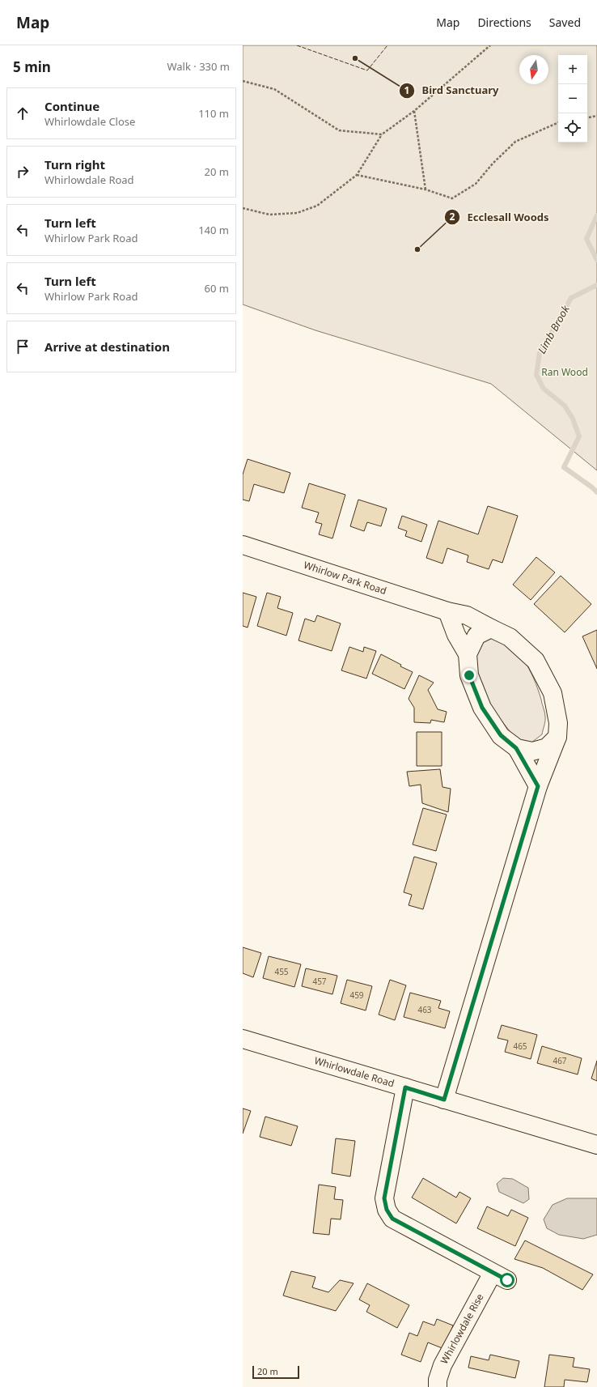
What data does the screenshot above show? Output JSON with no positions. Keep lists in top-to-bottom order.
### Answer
{
  "streets": {
    "street": ["Whirlow Park Road", "Whirlowdale Road", "Whirlowdale Rise"]
  },
  "crossings": [
    ["Whirlow Park Road", "Whirlowdale Road"],
    ["Whirlowdale Road", "Whirlowdale Rise"]
  ],
  "water": ["Limb Brook"],
  "parks": ["Ran Wood"],
  "places": ["Bird Sanctuary", "Ecclesall Woods"],
  "house_numbers": [
    "455",
    "457",
    "459",
    "463",
    "465",
    "467"
  ],
  "scale_bar": "20 m",
  "north": "bottom",
  "page": {
    "header": "Map",
    "nav": ["Map", "Directions", "Saved"],
    "heading": ["5 min", "Walk · 330 m"],
    "map_buttons": ["+", "−"],
    "list": [
      ["Continue", "Whirlowdale Close", "110 m"],
      ["Turn right", "Whirlowdale Road", "20 m"],
      ["Turn left", "Whirlow Park Road", "140 m"],
      ["Turn left", "Whirlow Park Road", "60 m"],
      "Arrive at destination"
    ],
    "scale": "20 m"
  }
}
